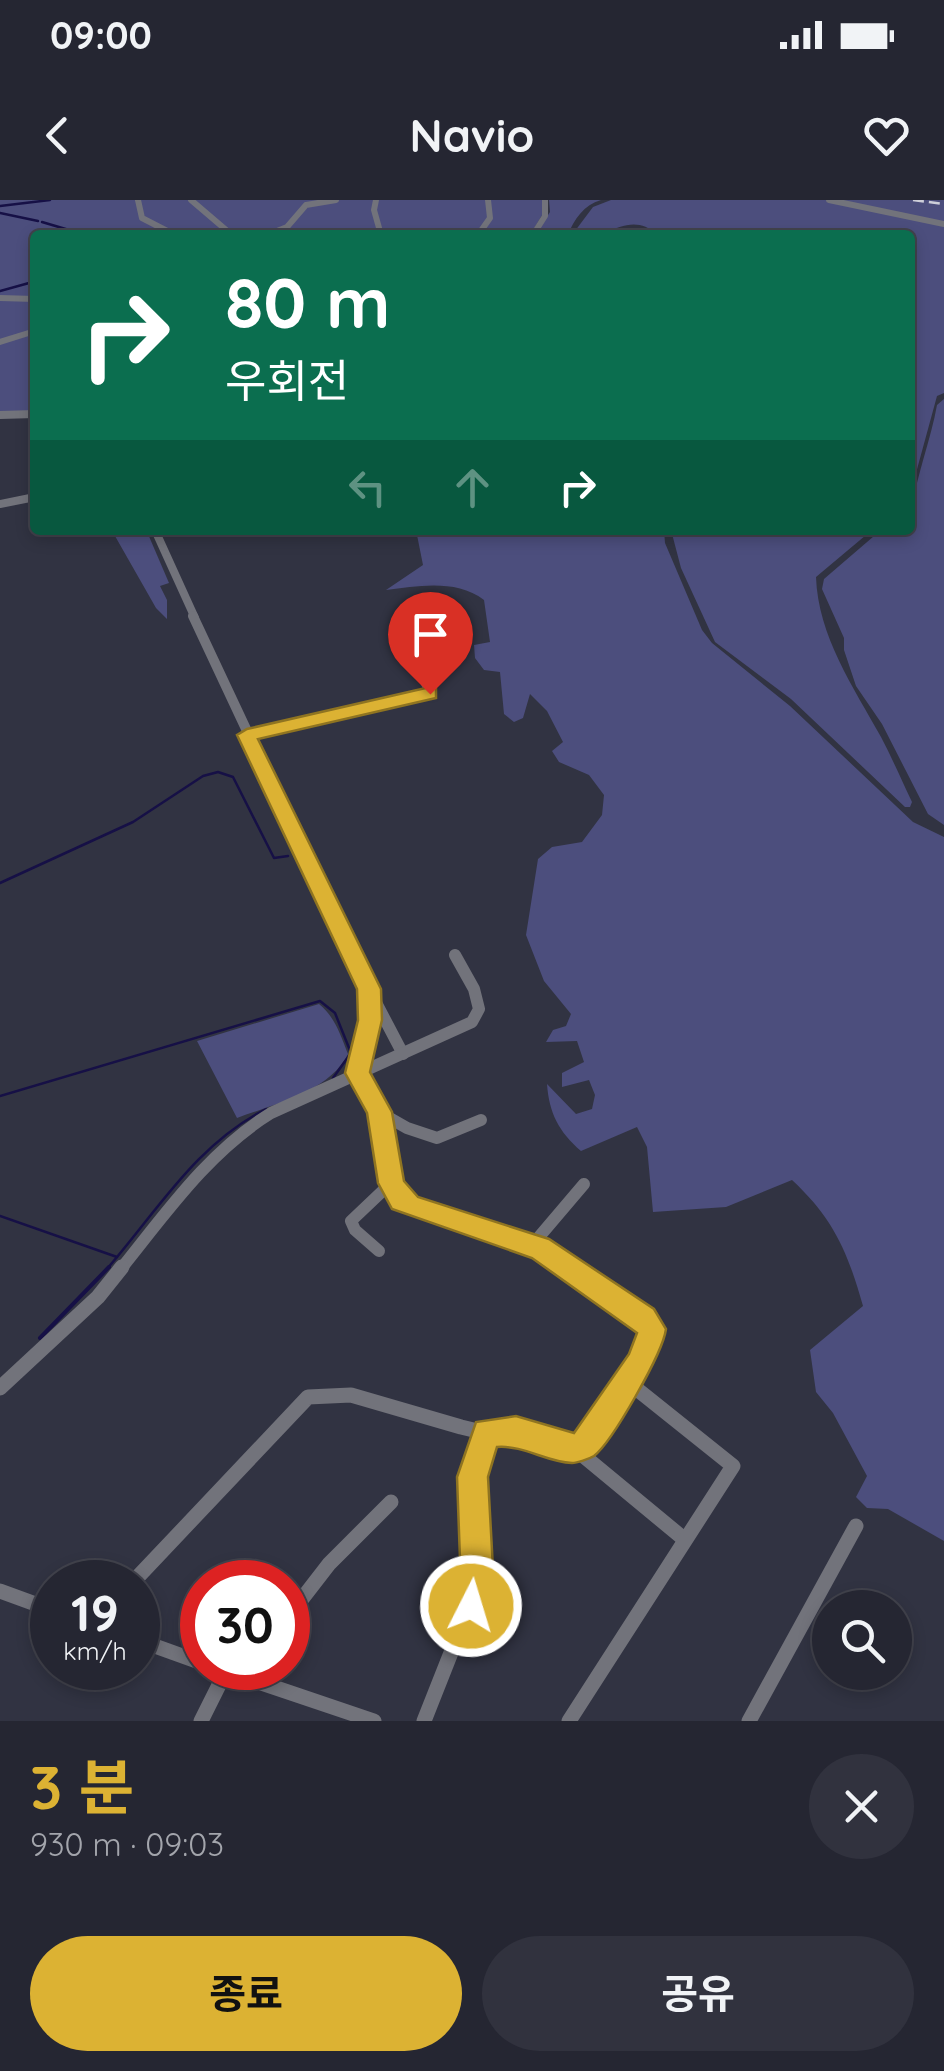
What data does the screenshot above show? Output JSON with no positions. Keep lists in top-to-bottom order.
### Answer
{
  "page": {
    "status": "09:00",
    "header": "Navio",
    "turn": ["80 m", "우회전"],
    "speed": "19 km/h",
    "limit": "30",
    "heading": ["3 분", "930 m · 09:03"],
    "buttons": ["종료", "공유"]
  }
}
